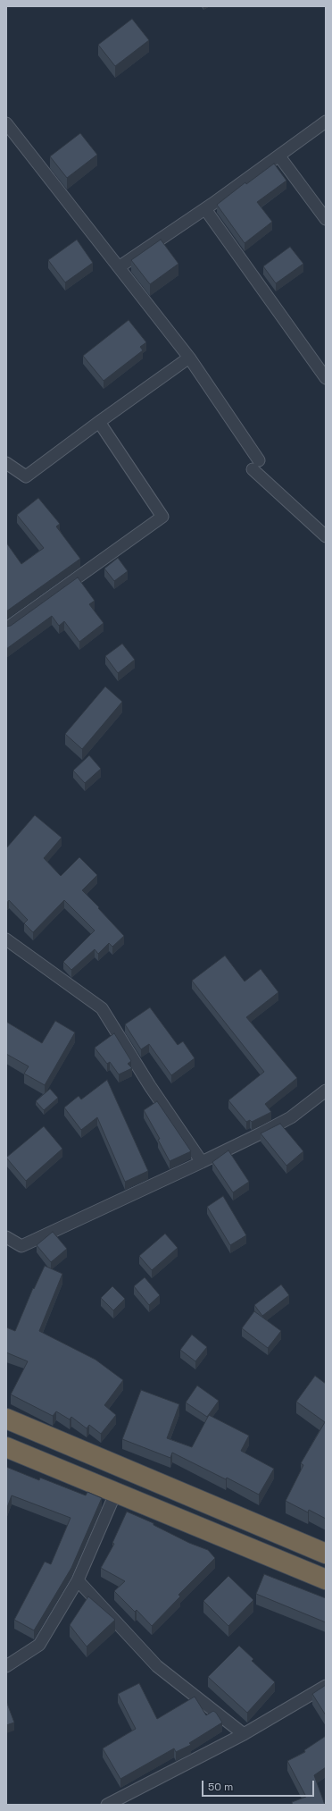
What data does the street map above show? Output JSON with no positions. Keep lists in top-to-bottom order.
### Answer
{
  "scale_bar": "50 m"
}
